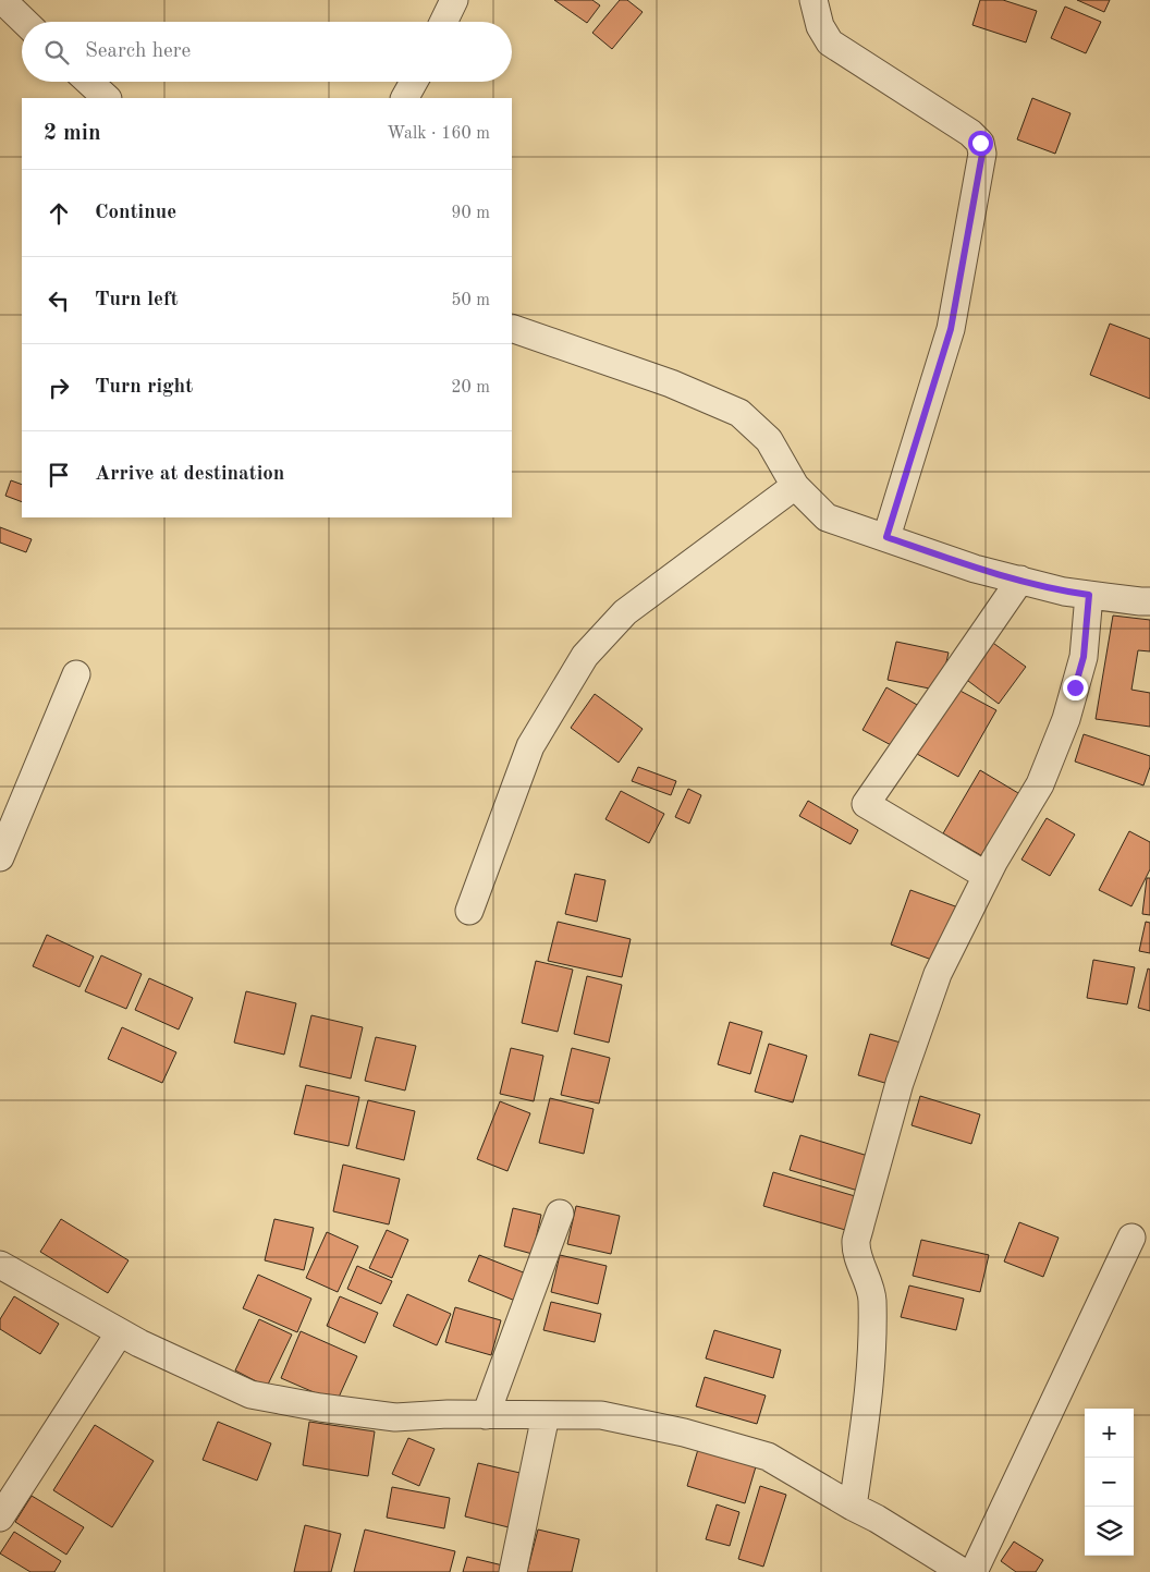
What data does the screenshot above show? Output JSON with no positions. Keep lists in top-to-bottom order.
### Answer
{
  "page": {
    "search": "Search here",
    "heading": ["2 min", "Walk · 160 m"],
    "list": [
      ["Continue", "90 m"],
      ["Turn left", "50 m"],
      ["Turn right", "20 m"],
      "Arrive at destination"
    ],
    "map_buttons": ["+", "−"]
  }
}
